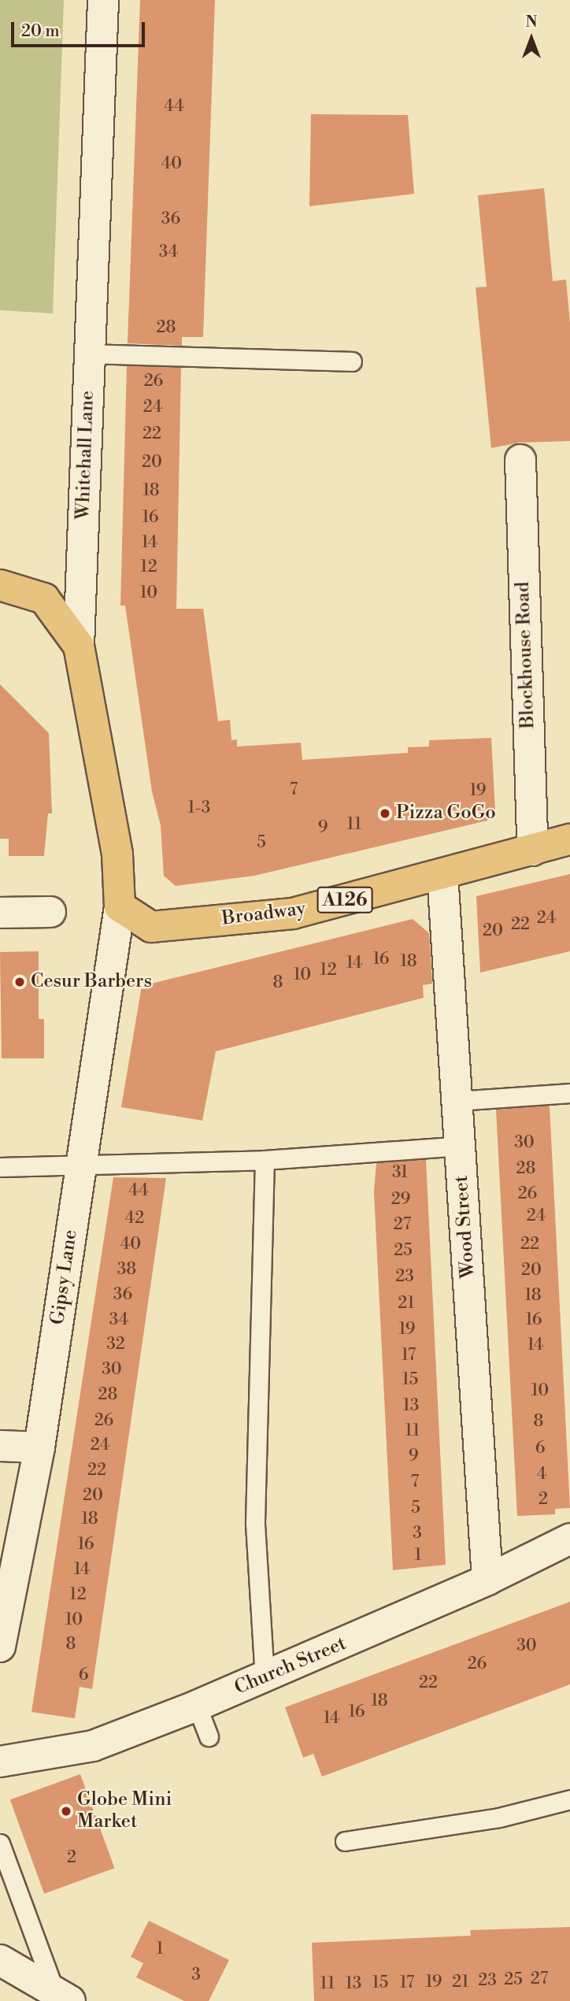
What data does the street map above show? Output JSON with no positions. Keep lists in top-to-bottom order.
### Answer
{
  "streets": {
    "main road": ["Whitehall Lane", "A126", "Broadway"],
    "street": [
      "Blockhouse Road",
      "Wood Street",
      "Gipsy Lane",
      "Church Street"
    ]
  },
  "crossings": [
    ["Whitehall Lane", "Broadway"],
    ["Whitehall Lane", "Gipsy Lane"],
    ["Blockhouse Road", "Broadway"],
    ["Broadway", "Wood Street"],
    ["Broadway", "Gipsy Lane"],
    ["Wood Street", "Church Street"]
  ],
  "places": ["Pizza GoGo", "Cesur Barbers", "Globe Mini Market"],
  "house_numbers": [
    "44",
    "40",
    "36",
    "34",
    "28",
    "26",
    "24",
    "22",
    "20",
    "18",
    "16",
    "14",
    "12",
    "10",
    "7",
    "19",
    "1-3",
    "11",
    "9",
    "5",
    "24",
    "22",
    "20",
    "16",
    "18",
    "14",
    "12",
    "10",
    "8",
    "30",
    "28",
    "31",
    "44",
    "26",
    "29",
    "24",
    "42",
    "27",
    "40",
    "22",
    "25",
    "38",
    "20",
    "23",
    "36",
    "18",
    "21",
    "34",
    "16",
    "19",
    "32",
    "14",
    "17",
    "30",
    "15",
    "10",
    "28",
    "13",
    "26",
    "8",
    "11",
    "24",
    "6",
    "9",
    "22",
    "4",
    "7",
    "20",
    "2",
    "5",
    "18",
    "3",
    "16",
    "1",
    "14",
    "12",
    "10",
    "8",
    "30",
    "26",
    "6",
    "22",
    "18",
    "16",
    "14",
    "2",
    "1",
    "3",
    "27",
    "25",
    "23",
    "19",
    "21",
    "15",
    "17",
    "11",
    "13"
  ],
  "scale_bar": "20 m",
  "north": "top"
}
